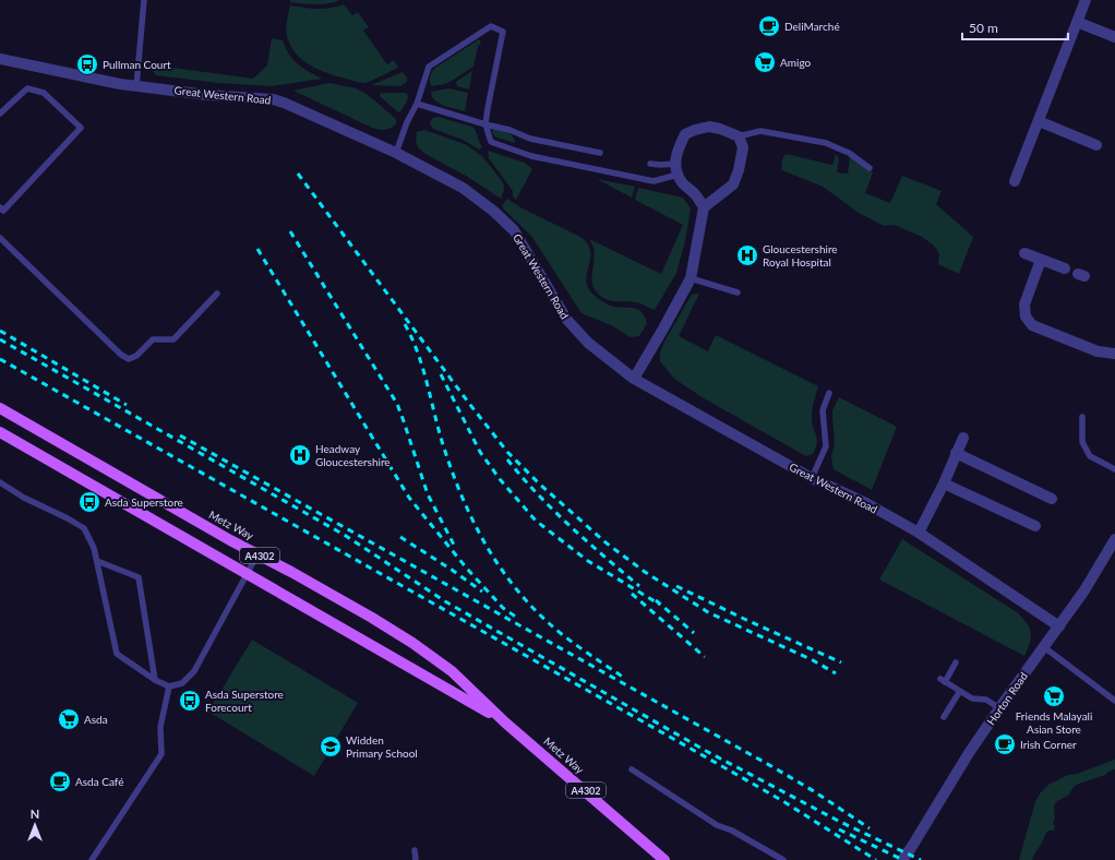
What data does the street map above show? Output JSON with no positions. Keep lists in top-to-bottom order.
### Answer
{
  "streets": {
    "main road": ["Metz Way", "A4302"],
    "street": ["Great Western Road", "Horton Road"]
  },
  "crossings": [
    ["Great Western Road", "Horton Road"]
  ],
  "places": {
    "cafe": ["DeliMarché", "Irish Corner", "Asda Café"],
    "supermarket": ["Amigo", "Friends Malayali Asian Store", "Asda"],
    "bus stop": ["Pullman Court", "Asda Superstore", "Asda Superstore Forecourt"],
    "hospital": ["Gloucestershire Royal Hospital", "Headway Gloucestershire"],
    "school or university": ["Widden Primary School"]
  },
  "scale_bar": "50 m",
  "north": "top"
}
